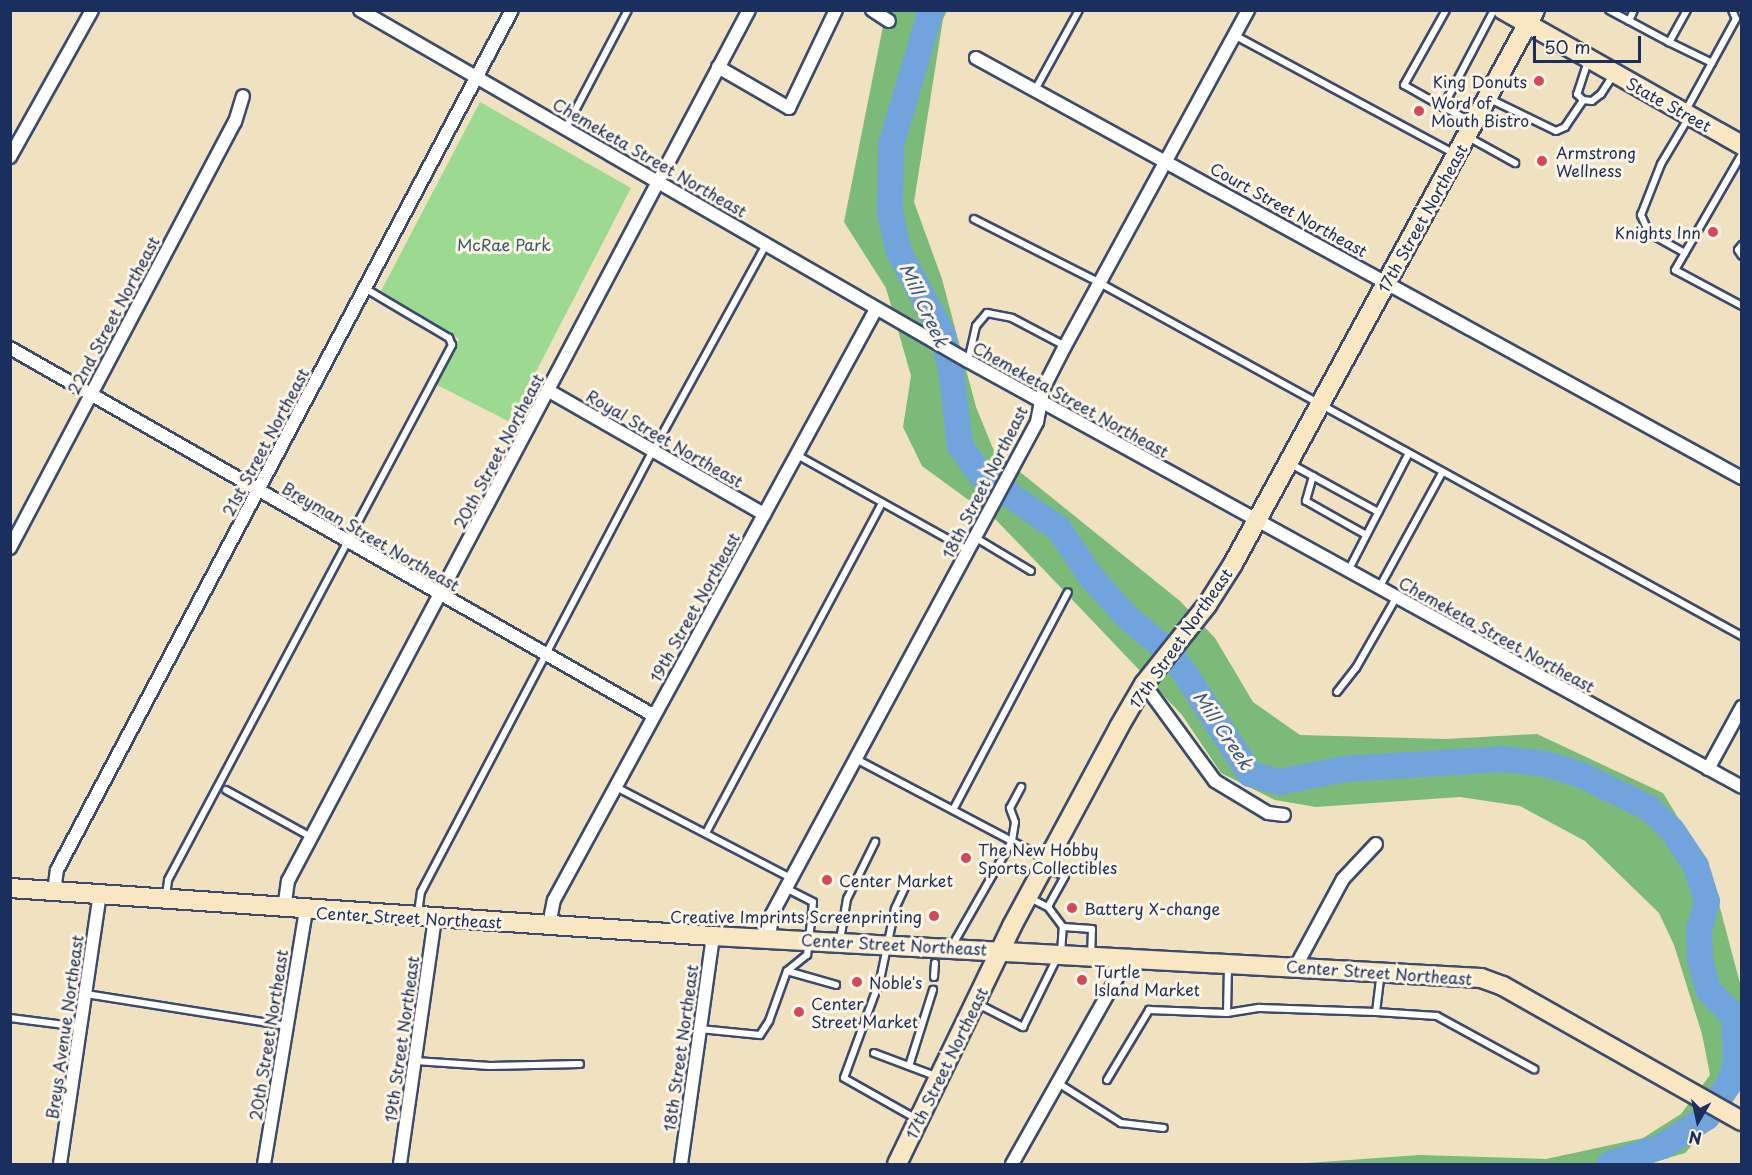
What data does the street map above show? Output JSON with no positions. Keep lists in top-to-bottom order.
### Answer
{
  "streets": {
    "main road": ["State Street", "17th Street Northeast", "Center Street Northeast"],
    "street": [
      "Chemeketa Street Northeast",
      "Court Street Northeast",
      "22nd Street Northeast",
      "Royal Street Northeast",
      "21st Street Northeast",
      "20th Street Northeast",
      "18th Street Northeast",
      "Breyman Street Northeast",
      "19th Street Northeast",
      "Breys Avenue Northeast"
    ]
  },
  "crossings": [
    ["State Street", "17th Street Northeast"],
    ["Chemeketa Street Northeast", "17th Street Northeast"],
    ["Chemeketa Street Northeast", "21st Street Northeast"],
    ["Chemeketa Street Northeast", "20th Street Northeast"],
    ["Chemeketa Street Northeast", "18th Street Northeast"],
    ["Chemeketa Street Northeast", "19th Street Northeast"],
    ["Court Street Northeast", "17th Street Northeast"],
    ["Court Street Northeast", "18th Street Northeast"],
    ["17th Street Northeast", "Center Street Northeast"],
    ["22nd Street Northeast", "Breyman Street Northeast"],
    ["Royal Street Northeast", "20th Street Northeast"],
    ["Royal Street Northeast", "19th Street Northeast"],
    ["21st Street Northeast", "Breyman Street Northeast"],
    ["21st Street Northeast", "Center Street Northeast"],
    ["20th Street Northeast", "Breyman Street Northeast"],
    ["20th Street Northeast", "Center Street Northeast"],
    ["18th Street Northeast", "Center Street Northeast"],
    ["Breyman Street Northeast", "19th Street Northeast"],
    ["19th Street Northeast", "Center Street Northeast"],
    ["Center Street Northeast", "Breys Avenue Northeast"]
  ],
  "water": ["Mill Creek"],
  "parks": ["McRae Park"],
  "places": [
    "King Donuts",
    "Word of Mouth Bistro",
    "Armstrong Wellness",
    "Knights Inn",
    "The New Hobby Sports Collectibles",
    "Center Market",
    "Battery X-change",
    "Creative Imprints Screenprinting",
    "Turtle Island Market",
    "Noble's",
    "Center Street Market"
  ],
  "scale_bar": "50 m",
  "north": "bottom"
}
